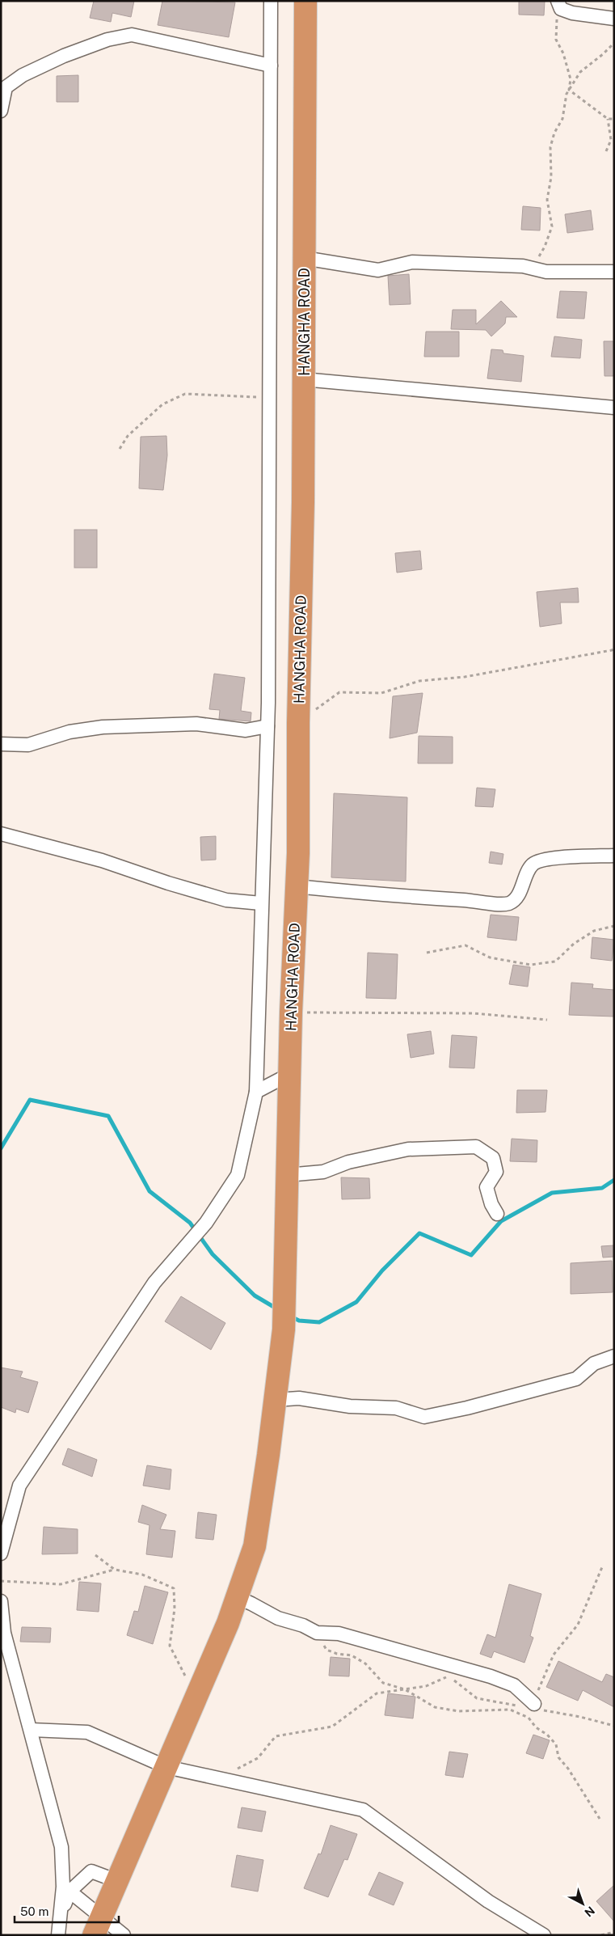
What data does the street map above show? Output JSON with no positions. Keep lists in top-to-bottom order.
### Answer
{
  "streets": {
    "highway": ["HANGHA ROAD"]
  },
  "scale_bar": "50 m",
  "north": "bottom right"
}
